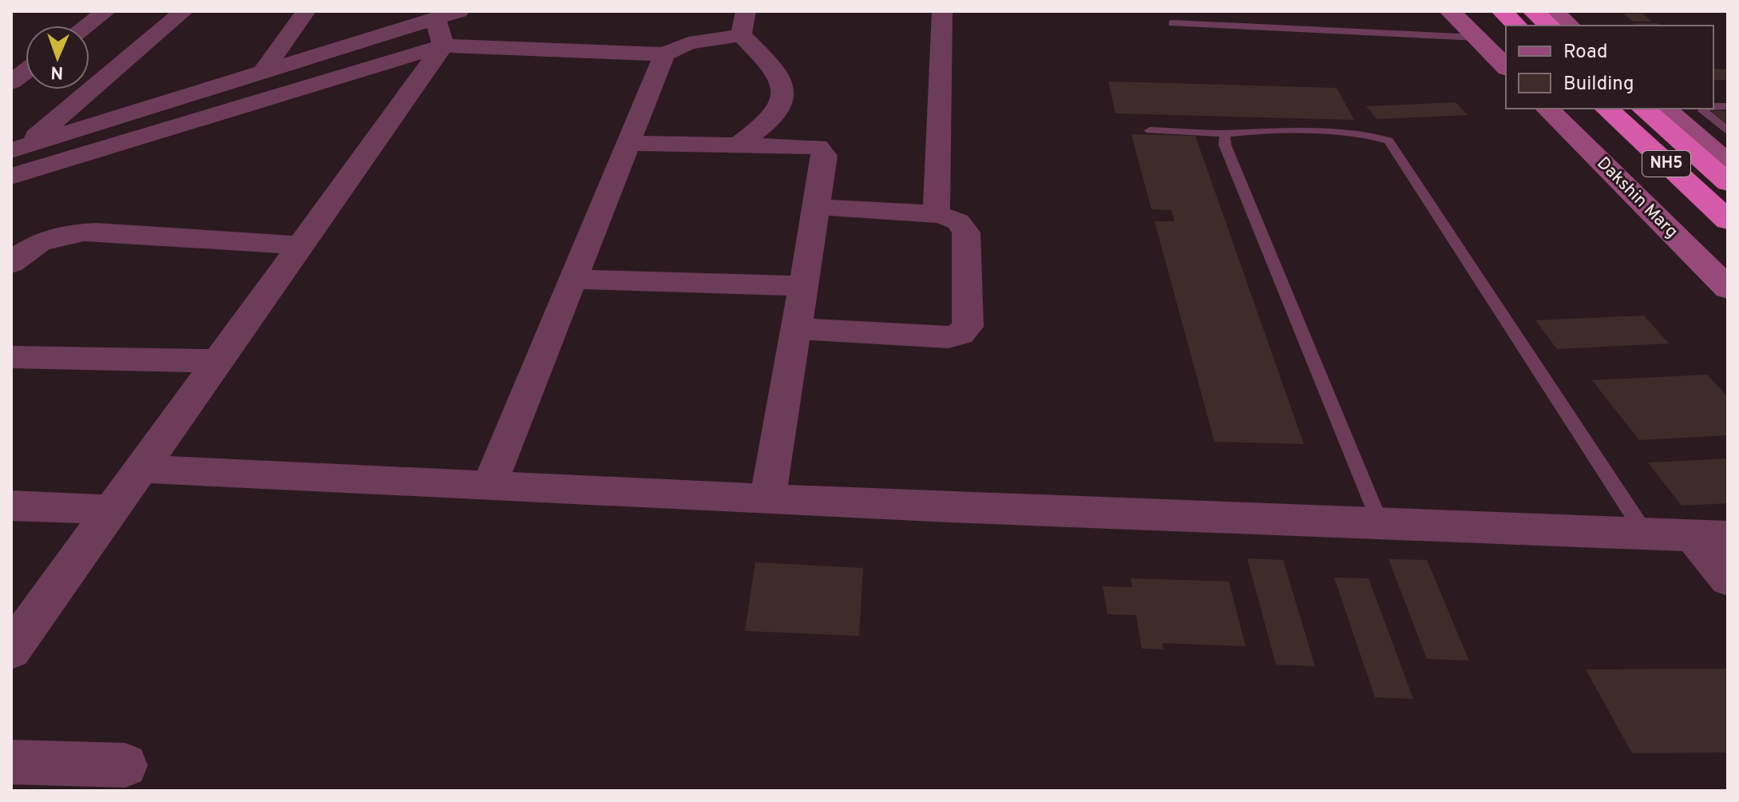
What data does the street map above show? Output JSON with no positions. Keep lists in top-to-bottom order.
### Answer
{
  "streets": {
    "highway": ["NH5"],
    "street": ["Dakshin Marg"]
  },
  "legend": ["Road", "Building"],
  "north": "bottom"
}
